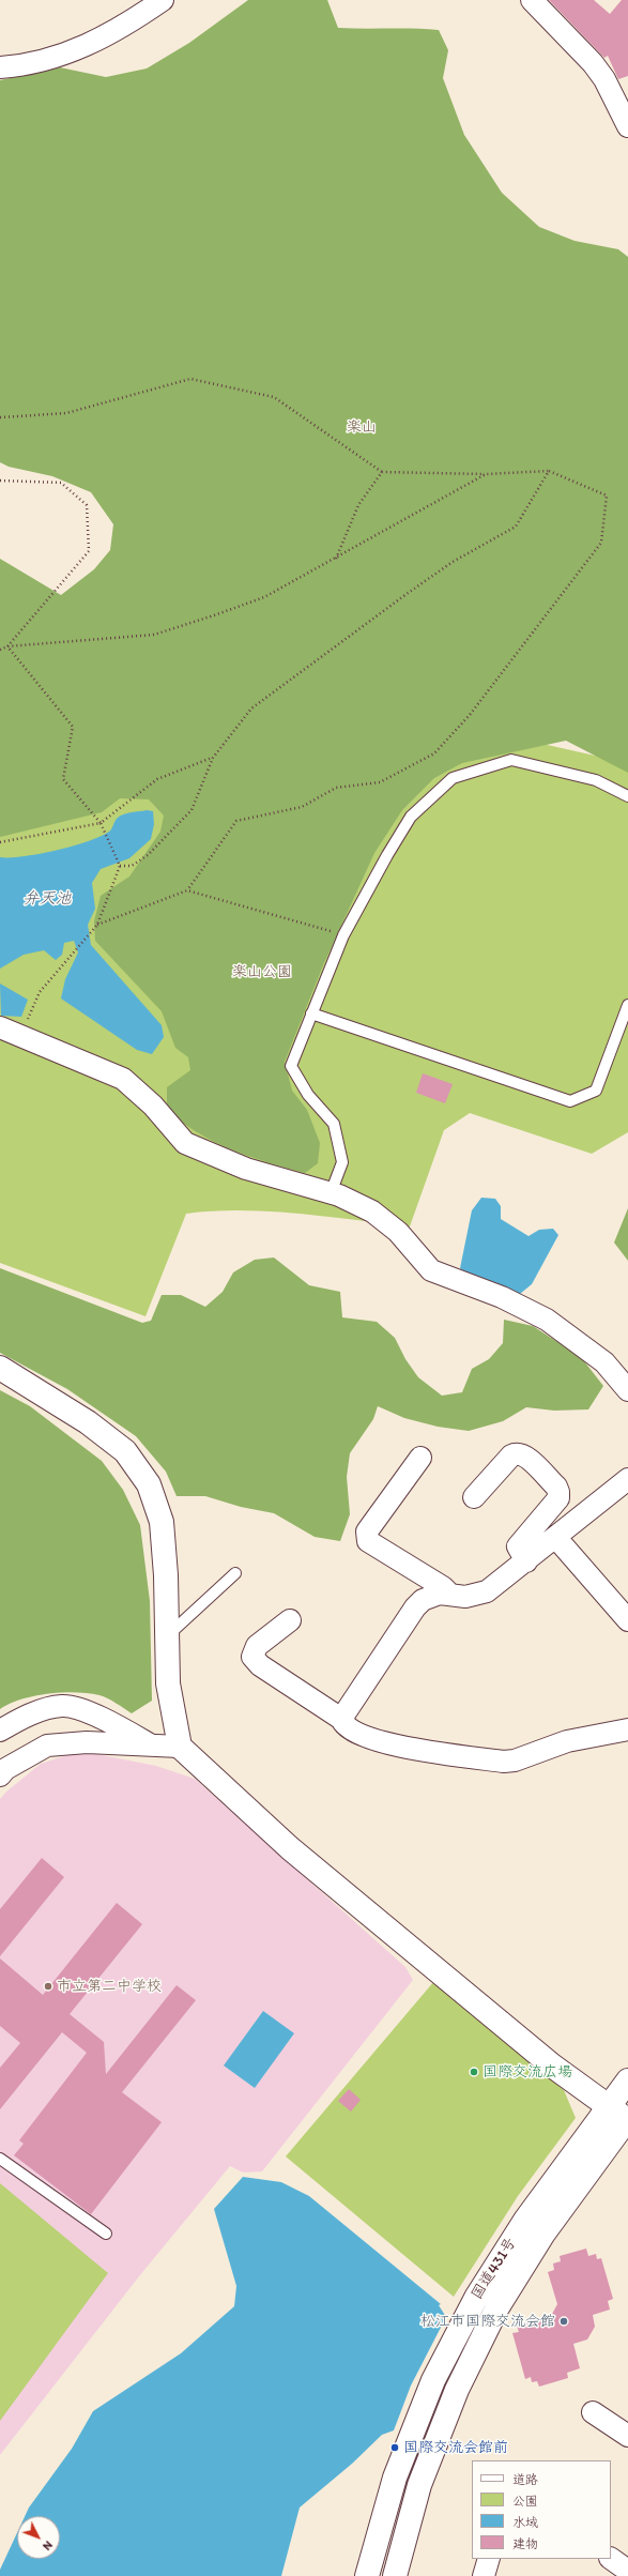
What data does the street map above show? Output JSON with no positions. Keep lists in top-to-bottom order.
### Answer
{
  "streets": {
    "main road": ["国道431号"]
  },
  "water": ["弁天池"],
  "parks": ["楽山", "楽山公園"],
  "places": [
    "市立第二中学校",
    "国際交流広場",
    "松江市国際交流会館",
    "国際交流会館前"
  ],
  "legend": [
    "道路",
    "公園",
    "水域",
    "建物"
  ],
  "north": "bottom right"
}
